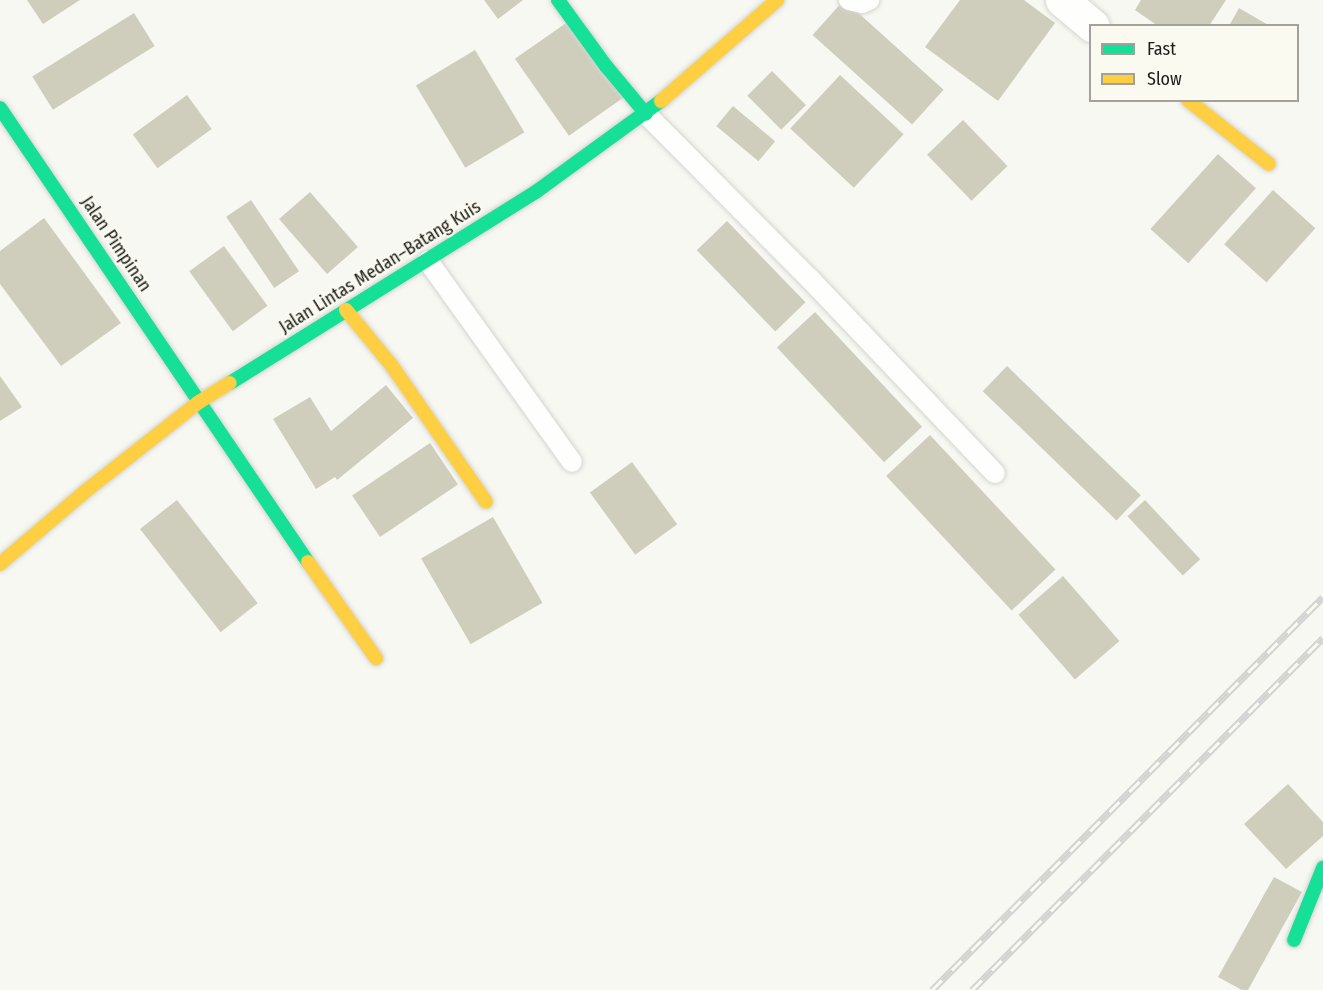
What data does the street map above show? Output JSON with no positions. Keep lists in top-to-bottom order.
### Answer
{
  "streets": {
    "main road": ["Jalan Pimpinan", "Jalan Lintas Medan–Batang Kuis"]
  },
  "crossings": [
    ["Jalan Pimpinan", "Jalan Lintas Medan–Batang Kuis"]
  ],
  "legend": ["Fast", "Slow"]
}
